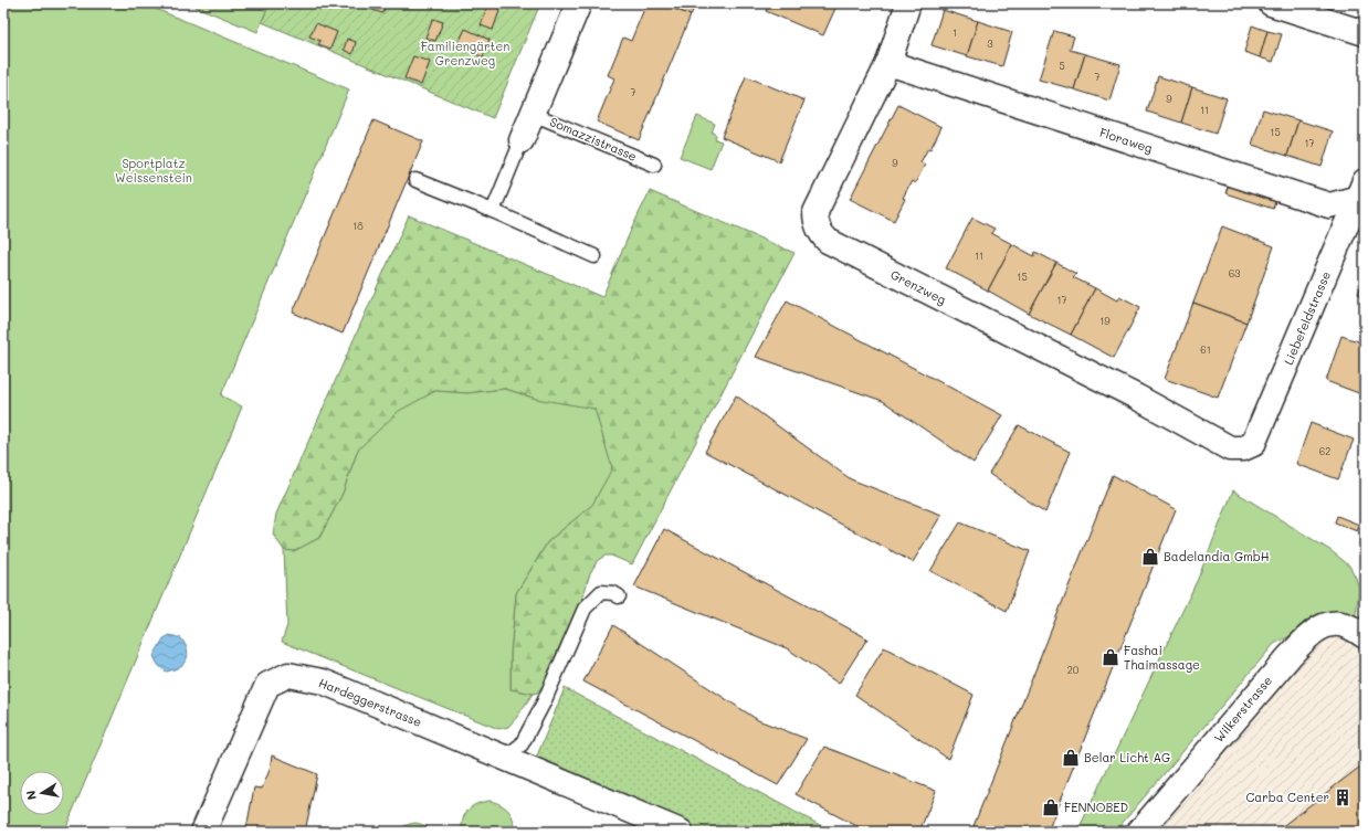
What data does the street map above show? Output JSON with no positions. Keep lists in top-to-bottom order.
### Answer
{
  "streets": {
    "street": [
      "Floraweg",
      "Grenzweg",
      "Liebefeldstrasse",
      "Hardeggerstrasse",
      "Wilkerstrasse"
    ],
    "lane": ["Somazzistrasse"]
  },
  "crossings": [
    ["Floraweg", "Grenzweg"],
    ["Floraweg", "Liebefeldstrasse"],
    ["Grenzweg", "Liebefeldstrasse"]
  ],
  "parks": ["Familiengärten Grenzweg", "Sportplatz Weissenstein"],
  "places": {
    "shop": [
      "Badelandia GmbH",
      "Fashai Thaimassage",
      "Belar Licht AG",
      "FENNOBED"
    ],
    "building": ["Carba Center"]
  },
  "house_numbers": [
    "1",
    "3",
    "5",
    "7",
    "7",
    "9",
    "11",
    "15",
    "17",
    "9",
    "18",
    "11",
    "63",
    "15",
    "17",
    "19",
    "61",
    "62",
    "20"
  ],
  "north": "left"
}
